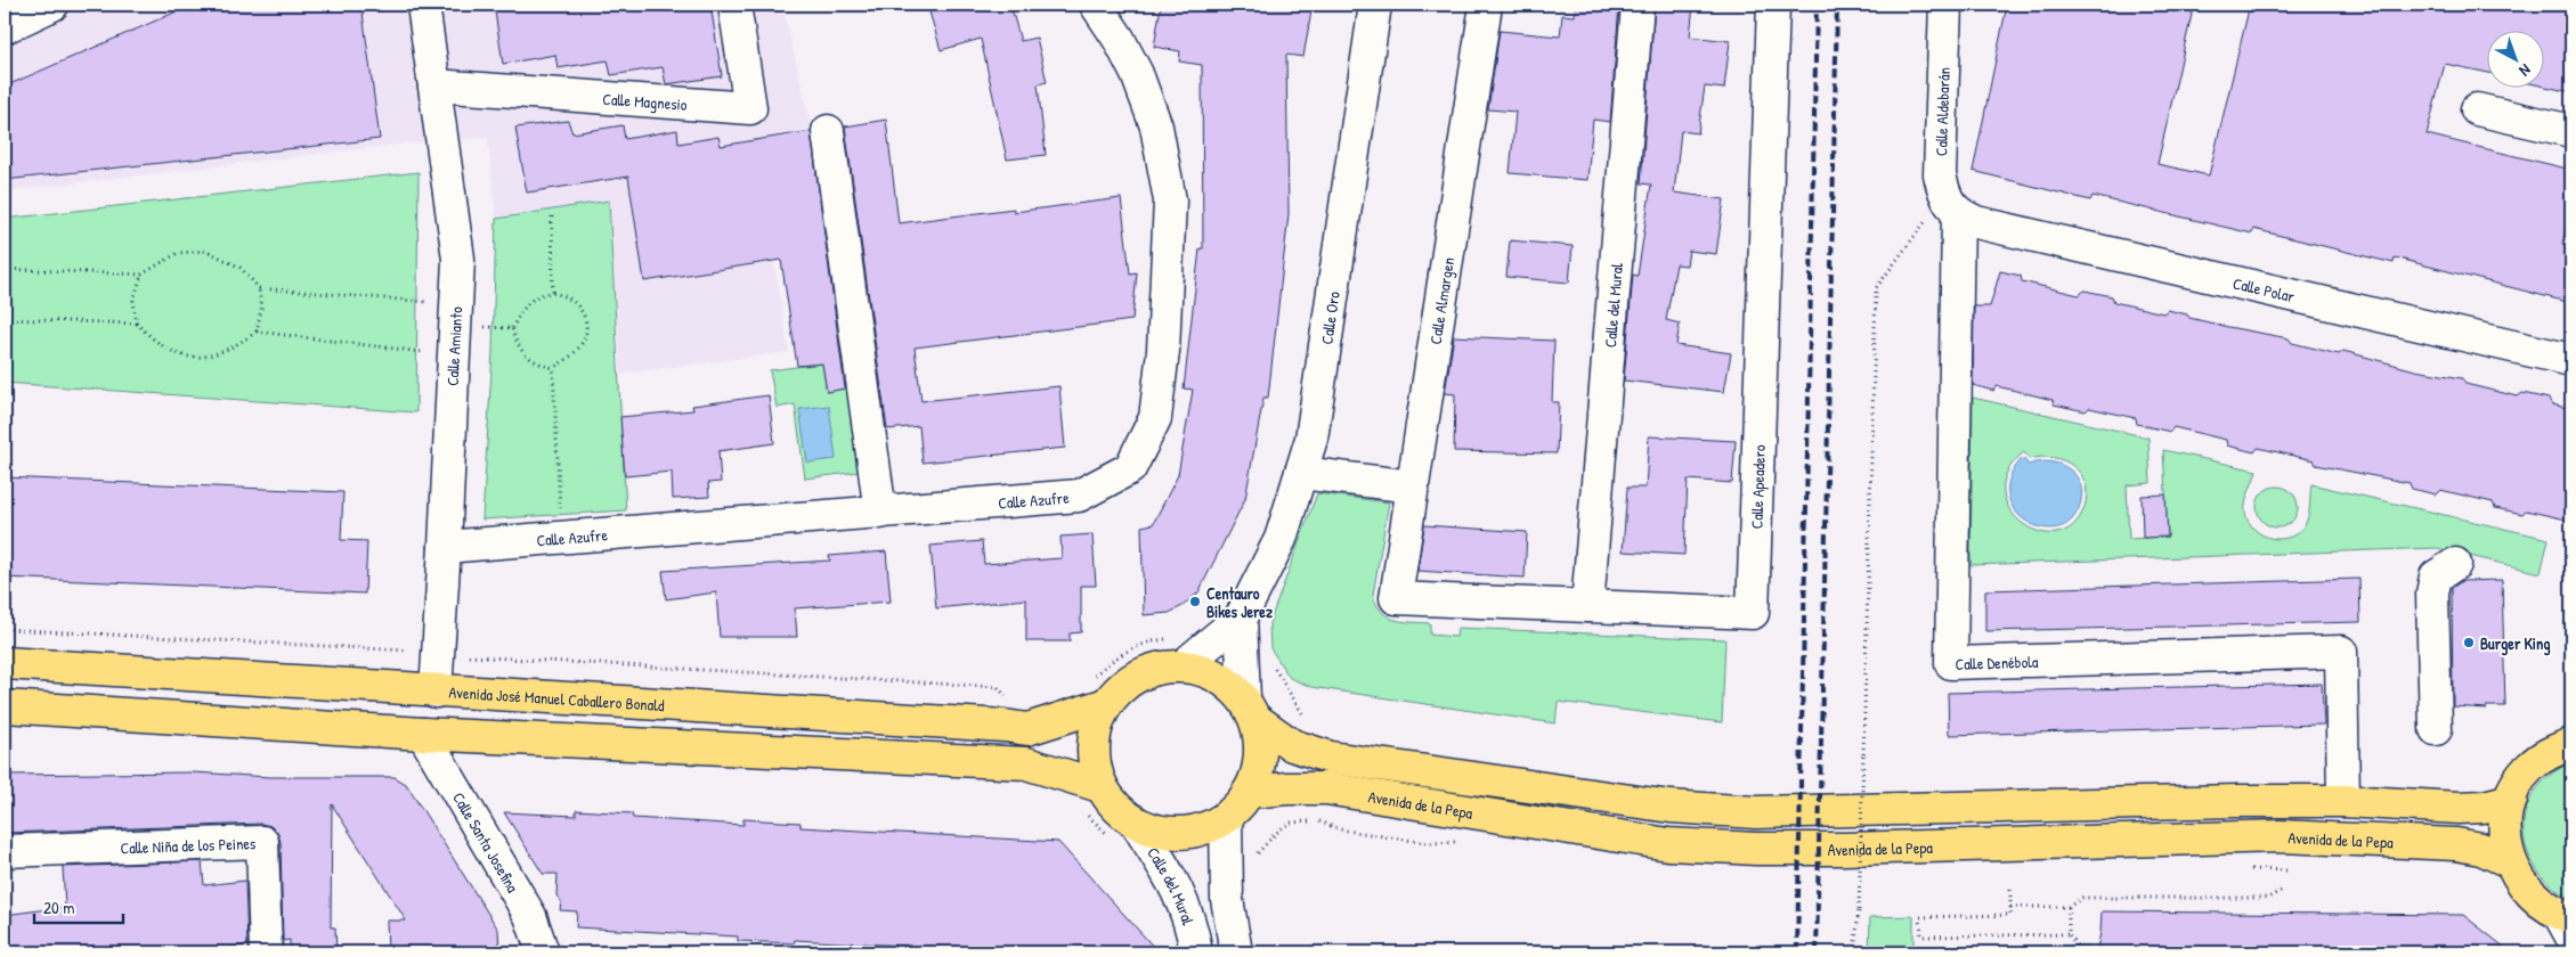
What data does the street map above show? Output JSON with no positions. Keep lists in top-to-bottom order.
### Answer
{
  "streets": {
    "main road": ["Avenida José Manuel Caballero Bonald", "Avenida de la Pepa"],
    "street": [
      "Calle Magnesio",
      "Calle Aldebarán",
      "Calle Polar",
      "Calle Almargen",
      "Calle del Mural",
      "Calle Oro",
      "Calle Amianto",
      "Calle Apeadero",
      "Calle Azufre",
      "Calle Denébola",
      "Calle Santa Josefina",
      "Calle Niña de los Peines"
    ]
  },
  "crossings": [
    ["Calle Magnesio", "Calle Amianto"],
    ["Calle Aldebarán", "Calle Polar"],
    ["Calle Aldebarán", "Calle Denébola"],
    ["Calle Polar", "Calle Denébola"],
    ["Calle Almargen", "Calle Apeadero"],
    ["Calle del Mural", "Calle Oro"],
    ["Calle del Mural", "Calle Apeadero"],
    ["Calle del Mural", "Avenida José Manuel Caballero Bonald"],
    ["Calle del Mural", "Avenida de la Pepa"],
    ["Calle Oro", "Avenida José Manuel Caballero Bonald"],
    ["Calle Oro", "Avenida de la Pepa"],
    ["Calle Amianto", "Calle Azufre"],
    ["Calle Amianto", "Avenida José Manuel Caballero Bonald"],
    ["Calle Denébola", "Avenida de la Pepa"],
    ["Avenida José Manuel Caballero Bonald", "Avenida de la Pepa"]
  ],
  "places": ["Centauro Bikes Jerez", "Burger King"],
  "scale_bar": "20 m",
  "north": "bottom right"
}
